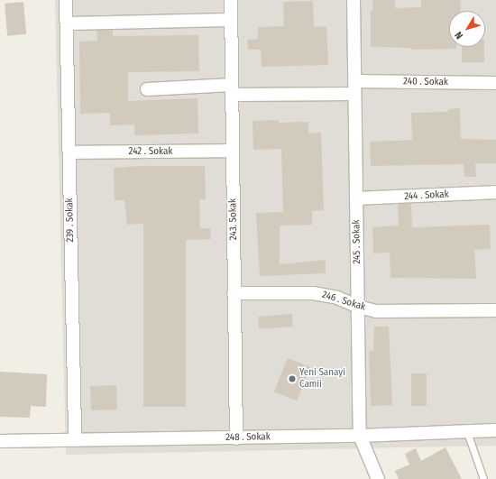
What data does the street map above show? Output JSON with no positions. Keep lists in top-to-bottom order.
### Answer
{
  "streets": {
    "street": [
      "240 . Sokak",
      "242 . Sokak",
      "244 . Sokak",
      "243. Sokak",
      "239 . Sokak",
      "245 . Sokak",
      "246 . Sokak",
      "248 . Sokak"
    ]
  },
  "crossings": [
    ["240 . Sokak", "243. Sokak"],
    ["240 . Sokak", "245 . Sokak"],
    ["242 . Sokak", "243. Sokak"],
    ["242 . Sokak", "239 . Sokak"],
    ["244 . Sokak", "245 . Sokak"],
    ["243. Sokak", "246 . Sokak"],
    ["243. Sokak", "248 . Sokak"],
    ["239 . Sokak", "248 . Sokak"],
    ["245 . Sokak", "246 . Sokak"],
    ["245 . Sokak", "248 . Sokak"]
  ],
  "places": ["Yeni Sanayi Camii"],
  "north": "bottom left"
}
